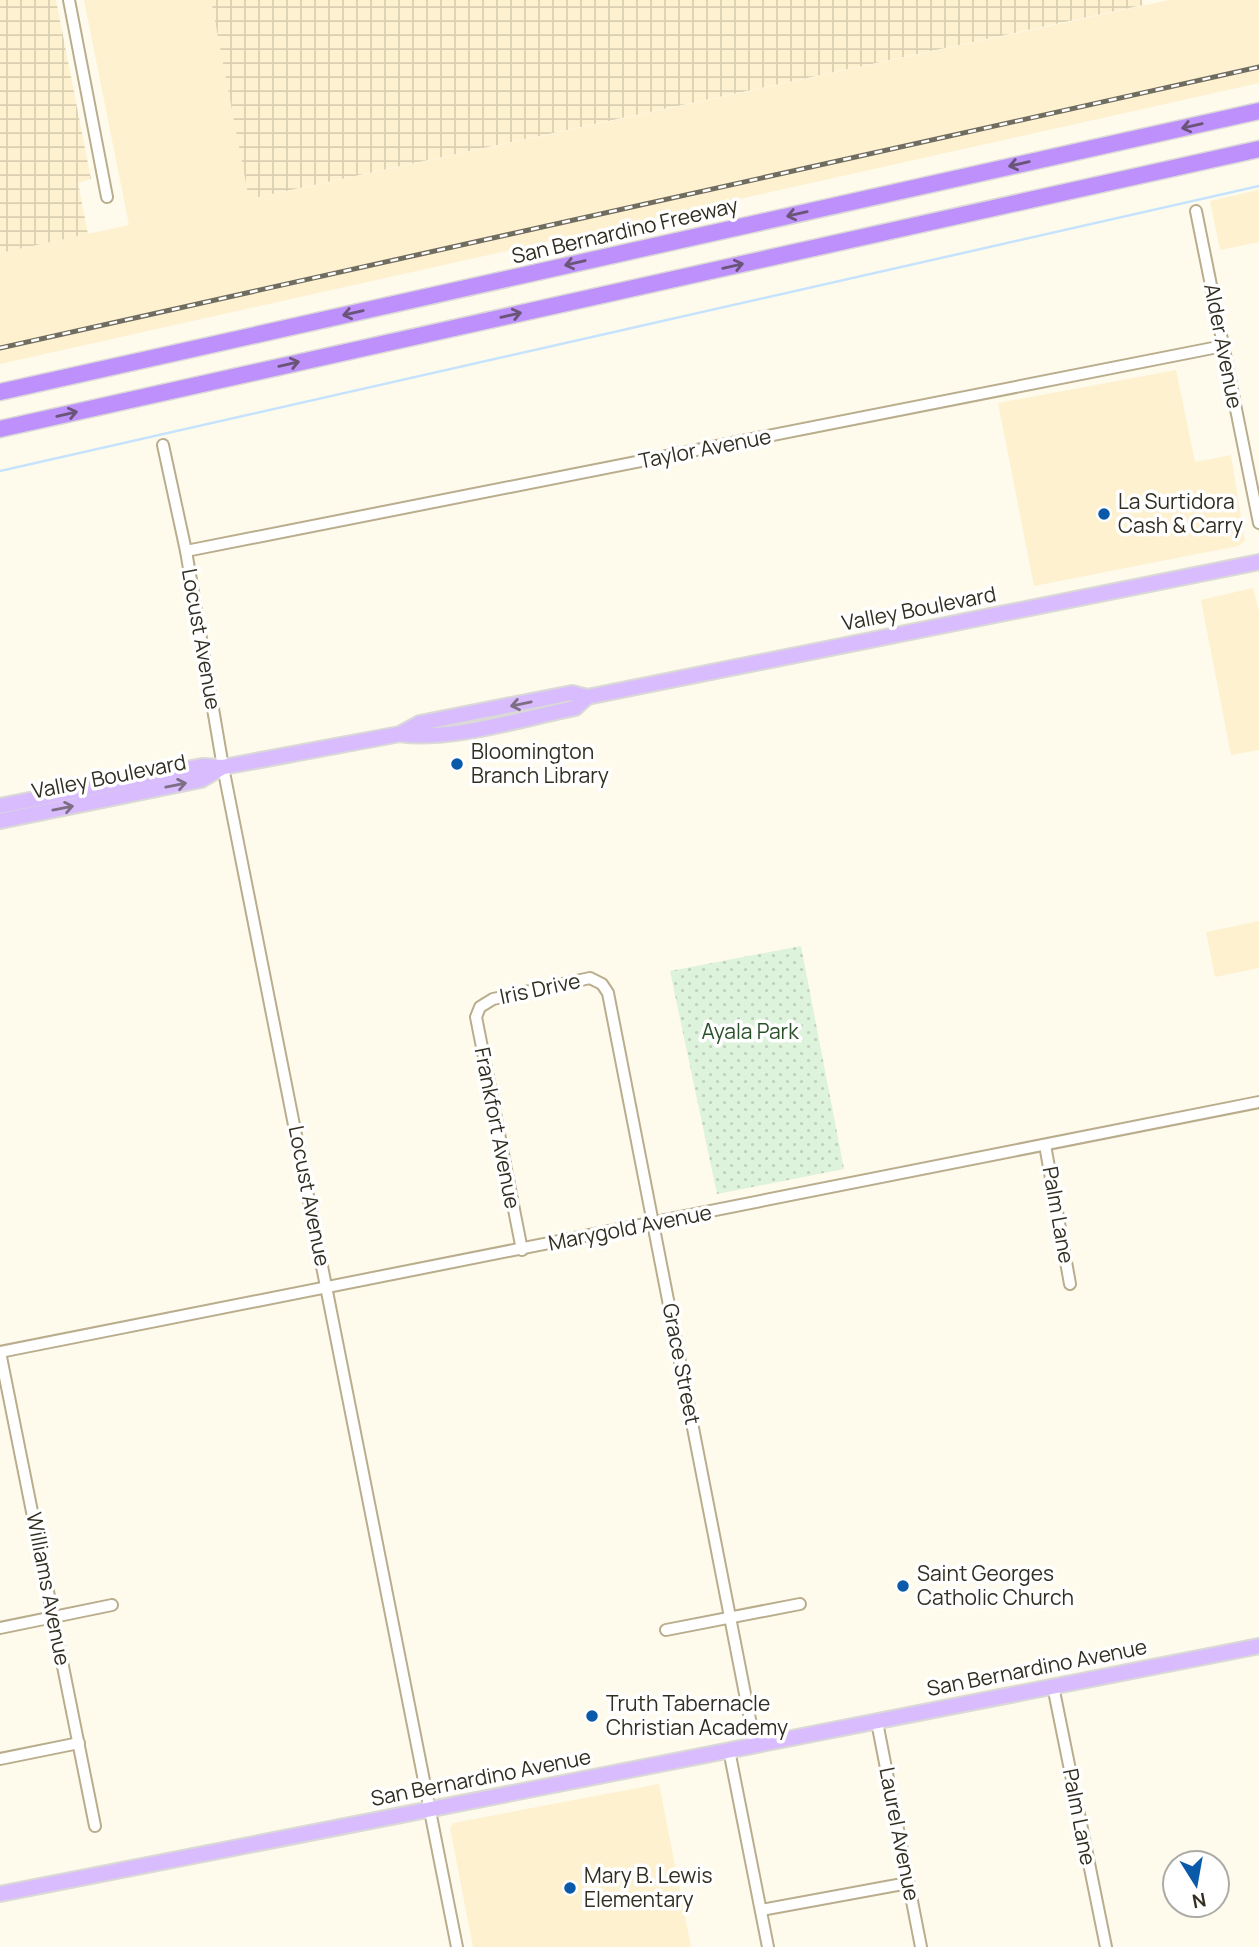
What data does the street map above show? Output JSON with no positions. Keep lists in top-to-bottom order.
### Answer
{
  "streets": {
    "highway": ["San Bernardino Freeway"],
    "main road": ["Valley Boulevard", "San Bernardino Avenue"],
    "street": [
      "Alder Avenue",
      "Taylor Avenue",
      "Locust Avenue",
      "Iris Drive",
      "Frankfort Avenue",
      "Palm Lane",
      "Marygold Avenue",
      "Grace Street",
      "Williams Avenue",
      "Laurel Avenue"
    ]
  },
  "crossings": [
    ["Alder Avenue", "Taylor Avenue"],
    ["Taylor Avenue", "Locust Avenue"],
    ["Valley Boulevard", "Locust Avenue"],
    ["Locust Avenue", "Marygold Avenue"],
    ["Locust Avenue", "San Bernardino Avenue"],
    ["Iris Drive", "Frankfort Avenue"],
    ["Iris Drive", "Grace Street"],
    ["Frankfort Avenue", "Marygold Avenue"],
    ["Palm Lane", "Marygold Avenue"],
    ["Palm Lane", "San Bernardino Avenue"],
    ["Marygold Avenue", "Grace Street"],
    ["Marygold Avenue", "Williams Avenue"],
    ["Grace Street", "San Bernardino Avenue"],
    ["San Bernardino Avenue", "Laurel Avenue"]
  ],
  "parks": ["Ayala Park"],
  "places": [
    "La Surtidora Cash & Carry",
    "Bloomington Branch Library",
    "Saint Georges Catholic Church",
    "Truth Tabernacle Christian Academy",
    "Mary B. Lewis Elementary"
  ],
  "north": "bottom"
}
